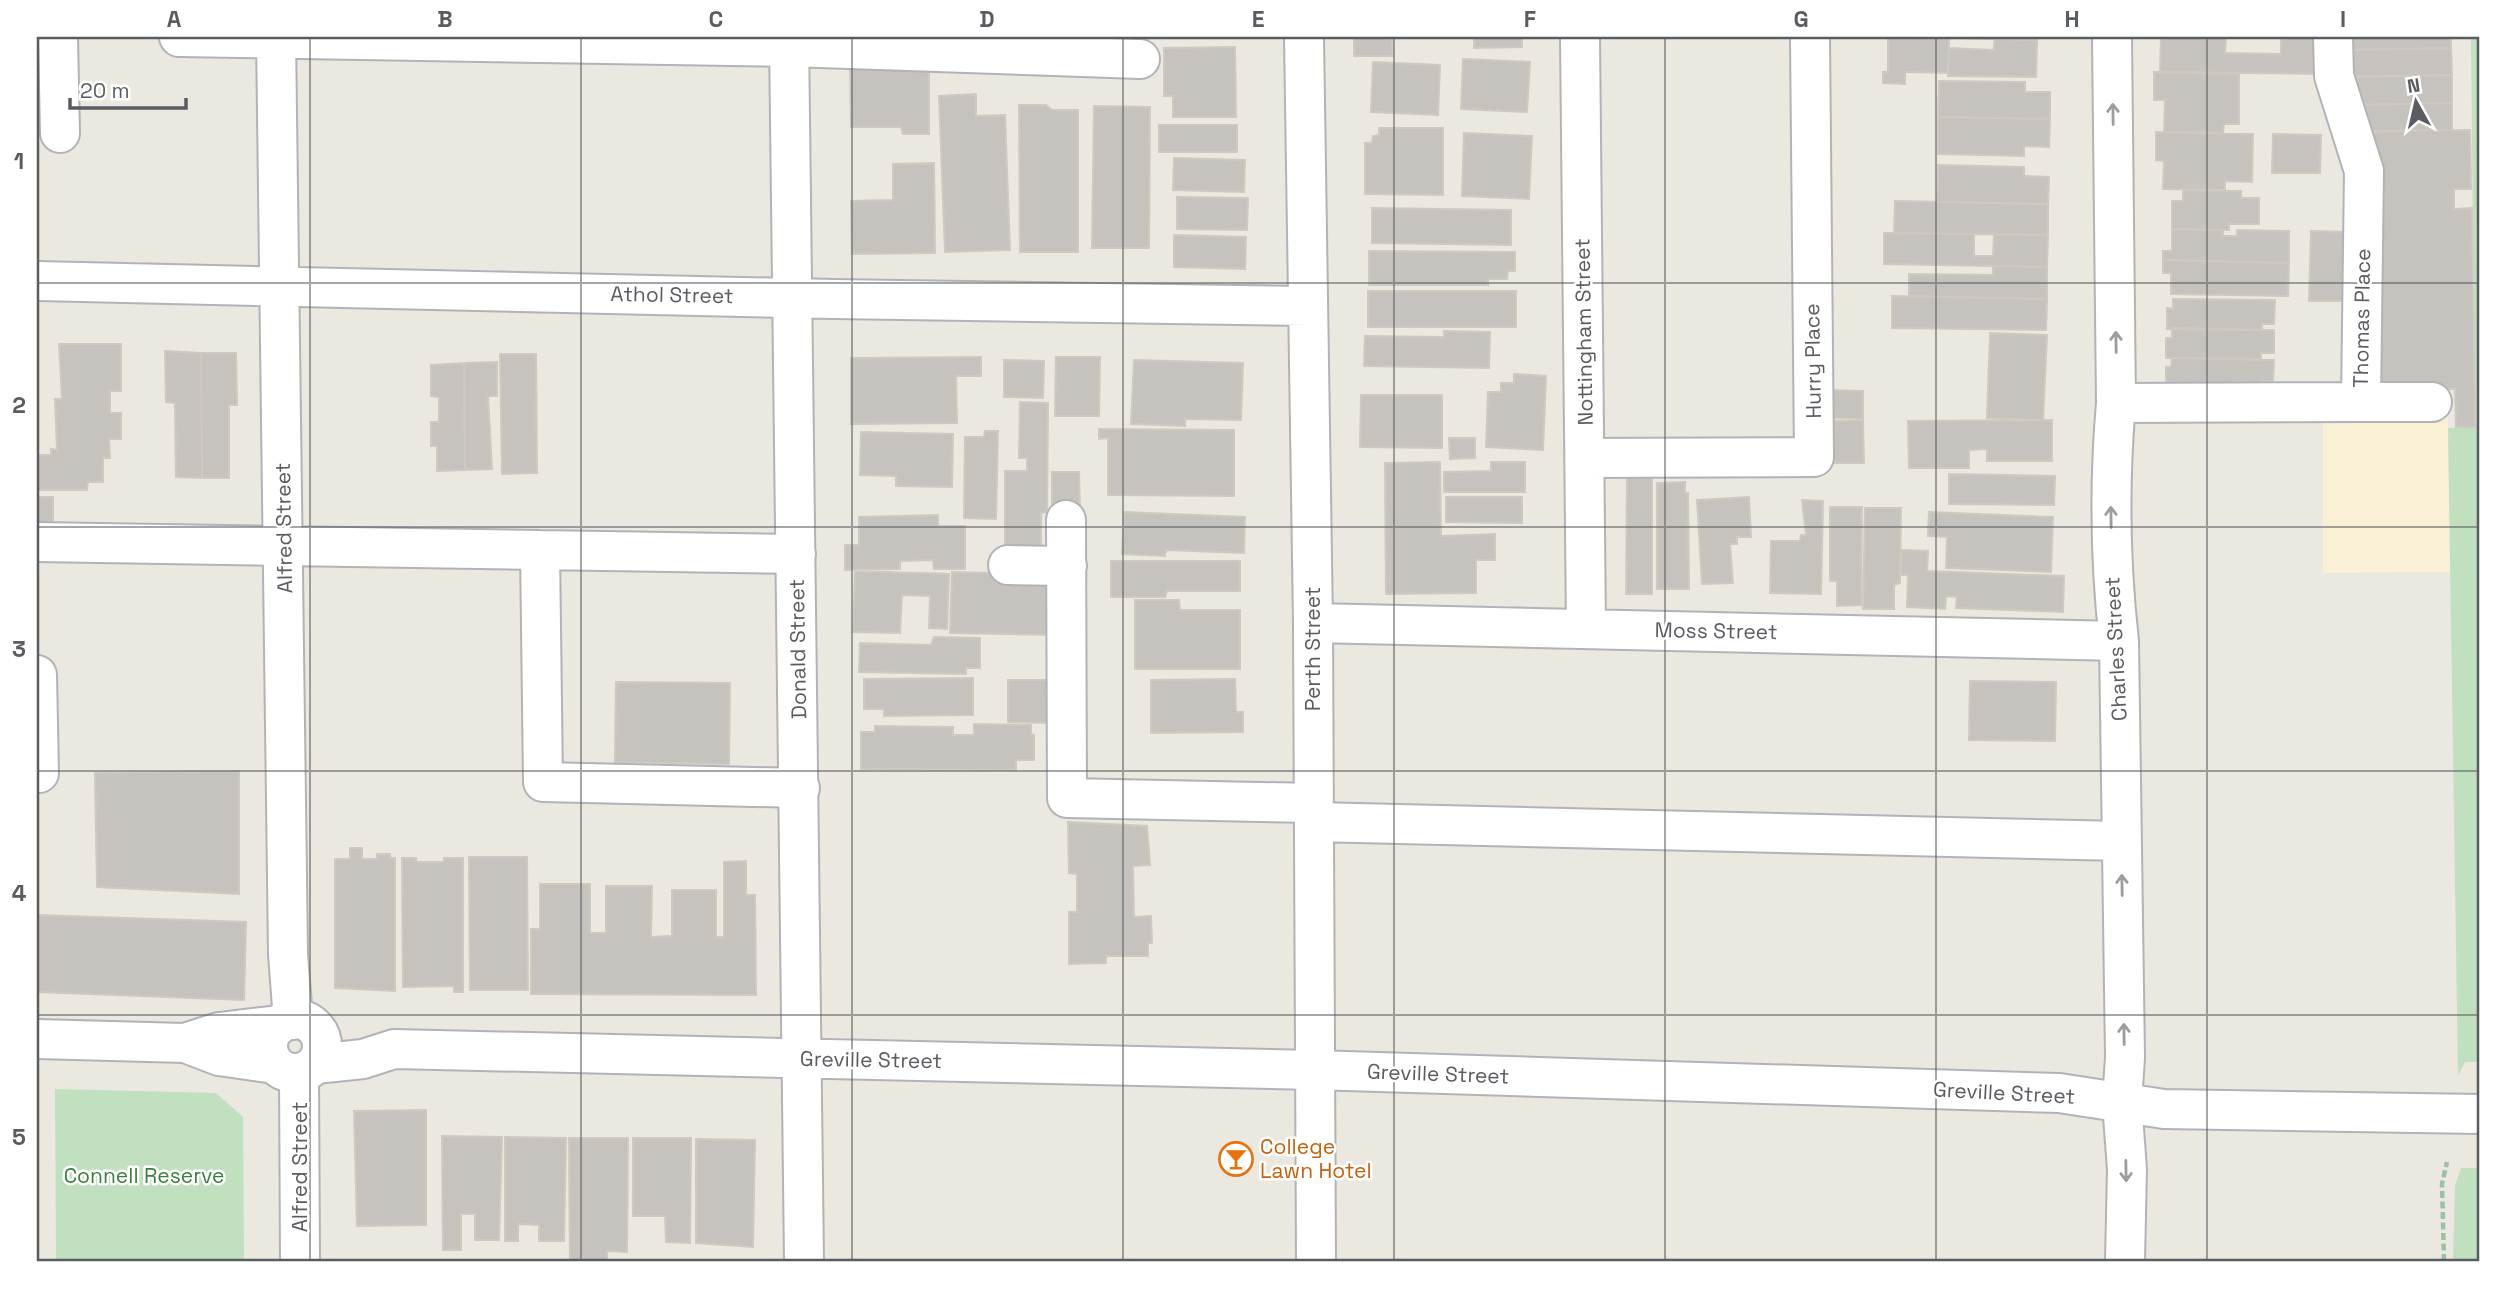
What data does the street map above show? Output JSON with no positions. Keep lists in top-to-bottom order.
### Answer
{
  "streets": {
    "street": [
      "Athol Street",
      "Thomas Place",
      "Nottingham Street",
      "Hurry Place",
      "Alfred Street",
      "Moss Street",
      "Donald Street",
      "Perth Street",
      "Charles Street",
      "Greville Street"
    ]
  },
  "crossings": [
    ["Athol Street", "Alfred Street"],
    ["Athol Street", "Donald Street"],
    ["Athol Street", "Perth Street"],
    ["Thomas Place", "Charles Street"],
    ["Nottingham Street", "Hurry Place"],
    ["Nottingham Street", "Moss Street"],
    ["Alfred Street", "Greville Street"],
    ["Moss Street", "Perth Street"],
    ["Moss Street", "Charles Street"],
    ["Donald Street", "Greville Street"],
    ["Perth Street", "Greville Street"],
    ["Charles Street", "Greville Street"]
  ],
  "parks": ["Connell Reserve"],
  "places": {
    "bar": ["College Lawn Hotel"]
  },
  "scale_bar": "20 m",
  "north": "top",
  "grid": {
    "columns": [
      "A",
      "B",
      "C",
      "D",
      "E",
      "F",
      "G",
      "H",
      "I"
    ],
    "rows": [
      "1",
      "2",
      "3",
      "4",
      "5"
    ]
  }
}
